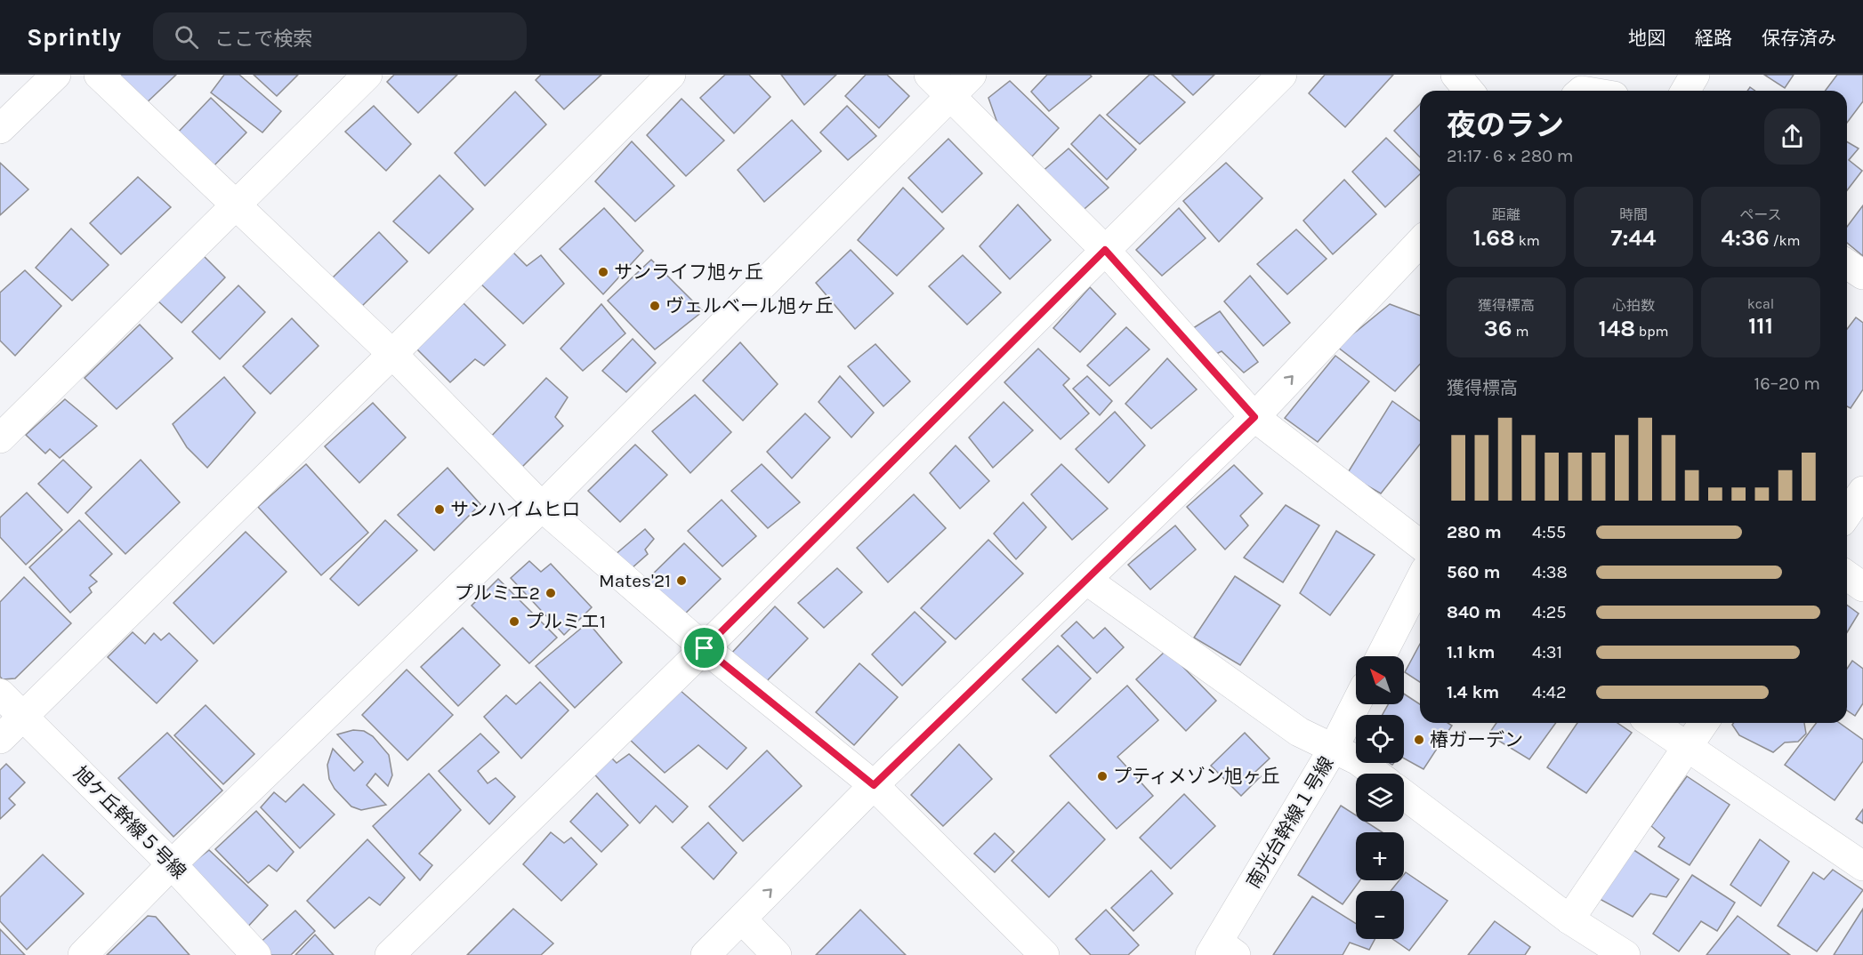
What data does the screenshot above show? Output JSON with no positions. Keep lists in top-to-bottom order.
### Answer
{
  "streets": {
    "street": ["旭ケ丘幹線５号線", "南光台幹線１号線"]
  },
  "places": [
    "サンライフ旭ヶ丘",
    "ヴェルベール旭ヶ丘",
    "サンハイムヒロ",
    "Mates'21",
    "プルミエ2",
    "プルミエ1",
    "椿ガーデン",
    "プティメゾン旭ヶ丘"
  ],
  "north": "top left",
  "page": {
    "header": "Sprintly",
    "search": "ここで検索",
    "nav": ["地図", "経路", "保存済み"],
    "heading": ["夜のラン", "21:17 · 6 × 280 m"],
    "stats": [
      ["距離", "1.68 km"],
      ["時間", "7:44"],
      ["ペース", "4:36 /km"],
      ["獲得標高", "36 m"],
      ["心拍数", "148 bpm"],
      ["kcal", "111"]
    ],
    "chart": ["獲得標高", "16–20 m"],
    "list": [
      {
        "name": "280 m",
        "note": "4:55"
      },
      {
        "name": "560 m",
        "note": "4:38"
      },
      {
        "name": "840 m",
        "note": "4:25"
      },
      {
        "name": "1.1 km",
        "note": "4:31"
      },
      {
        "name": "1.4 km",
        "note": "4:42"
      }
    ],
    "map_buttons": ["+", "−"]
  }
}
